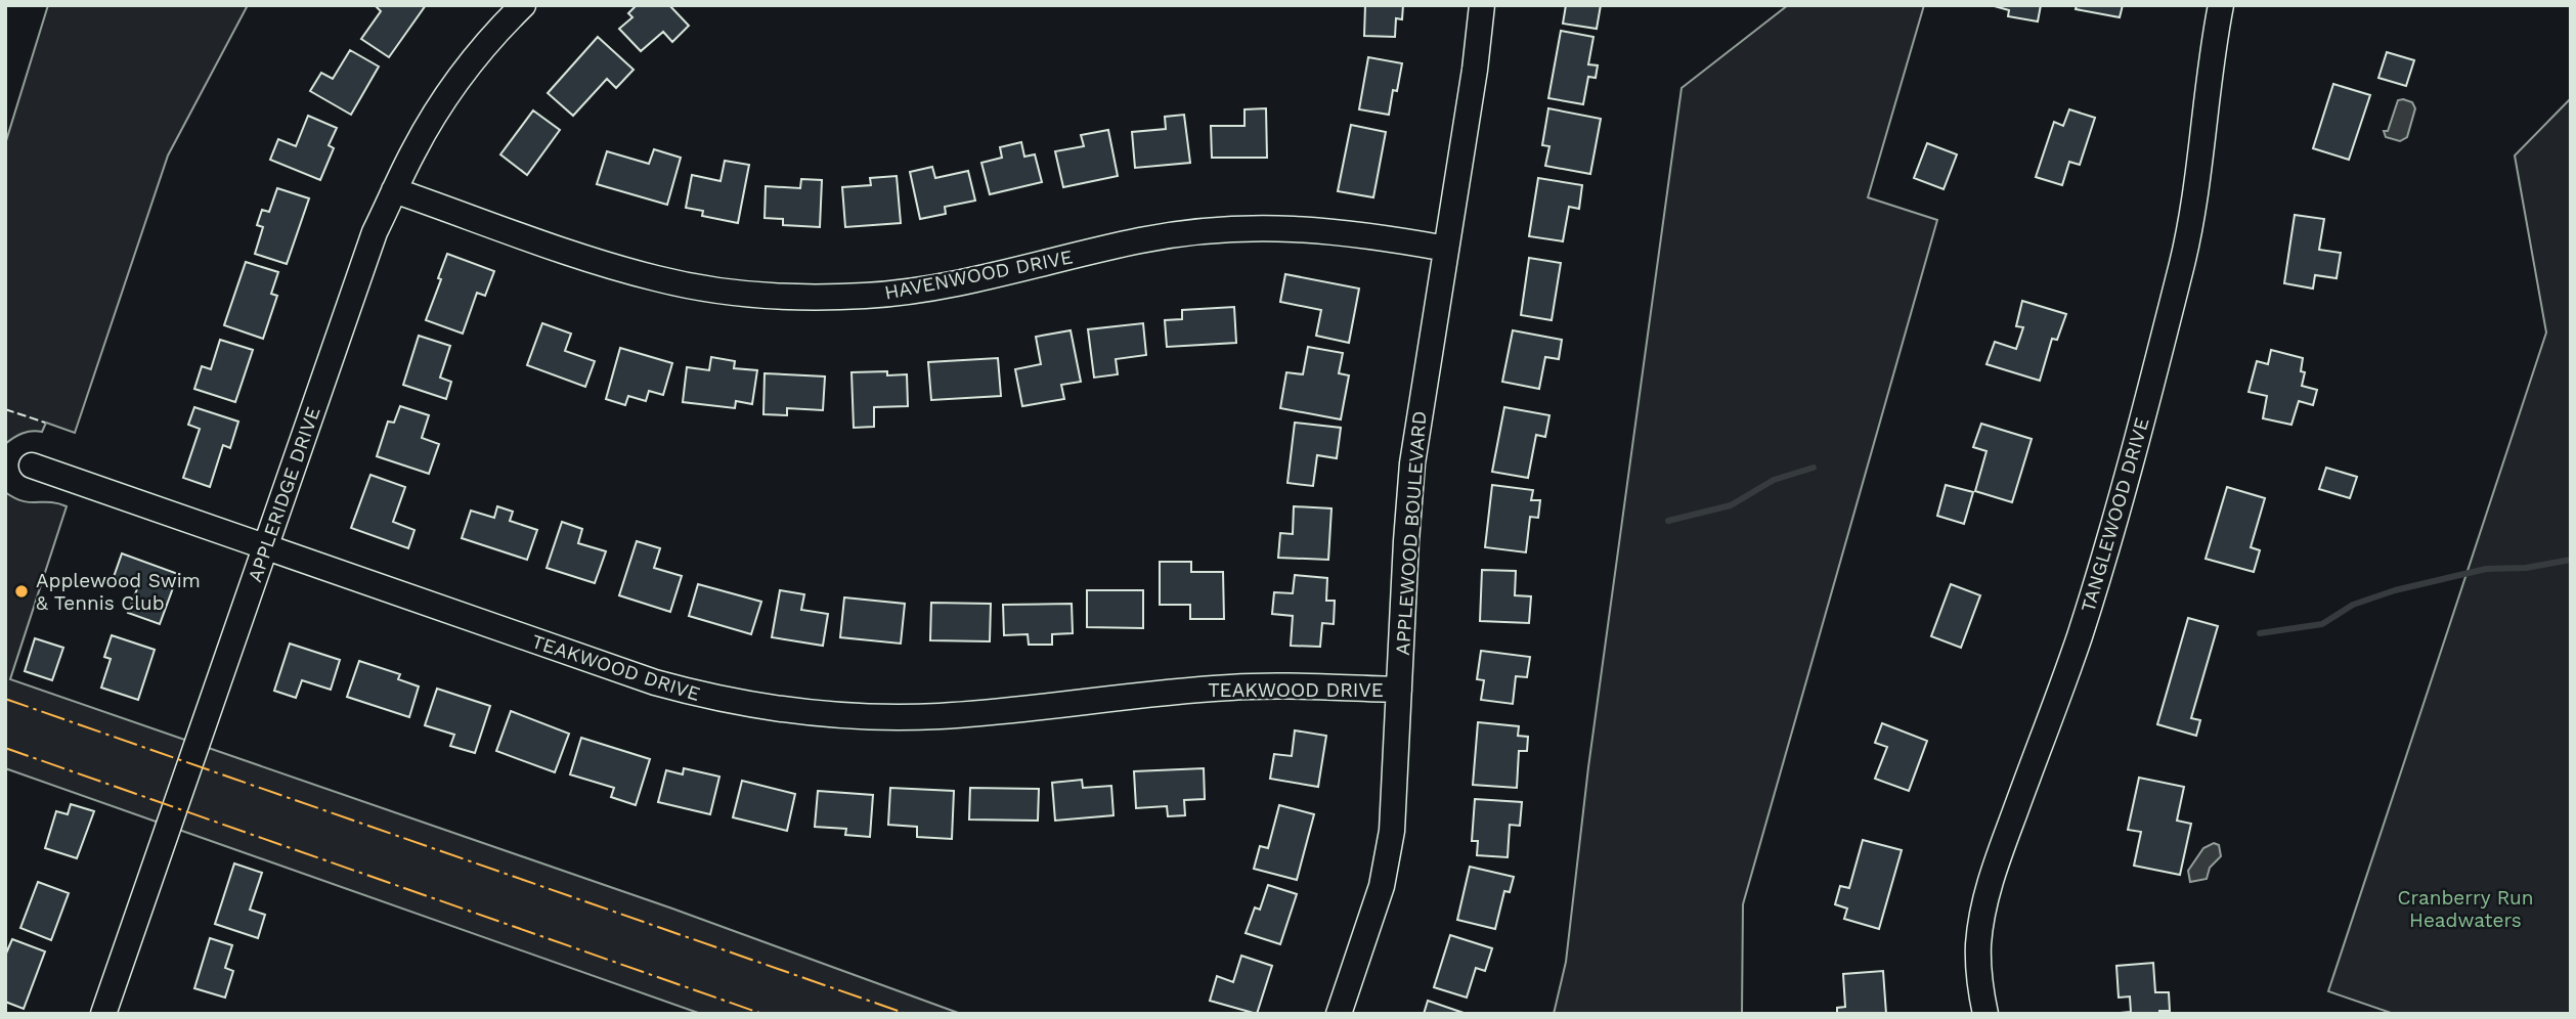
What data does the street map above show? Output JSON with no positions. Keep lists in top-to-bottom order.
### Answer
{
  "streets": {
    "street": [
      "HAVENWOOD DRIVE",
      "APPLERIDGE DRIVE",
      "TANGLEWOOD DRIVE",
      "APPLEWOOD BOULEVARD",
      "TEAKWOOD DRIVE"
    ]
  },
  "crossings": [
    ["HAVENWOOD DRIVE", "APPLERIDGE DRIVE"],
    ["HAVENWOOD DRIVE", "APPLEWOOD BOULEVARD"],
    ["APPLERIDGE DRIVE", "TEAKWOOD DRIVE"],
    ["APPLEWOOD BOULEVARD", "TEAKWOOD DRIVE"]
  ],
  "parks": ["Cranberry Run Headwaters"],
  "places": ["Applewood Swim & Tennis Club"]
}
